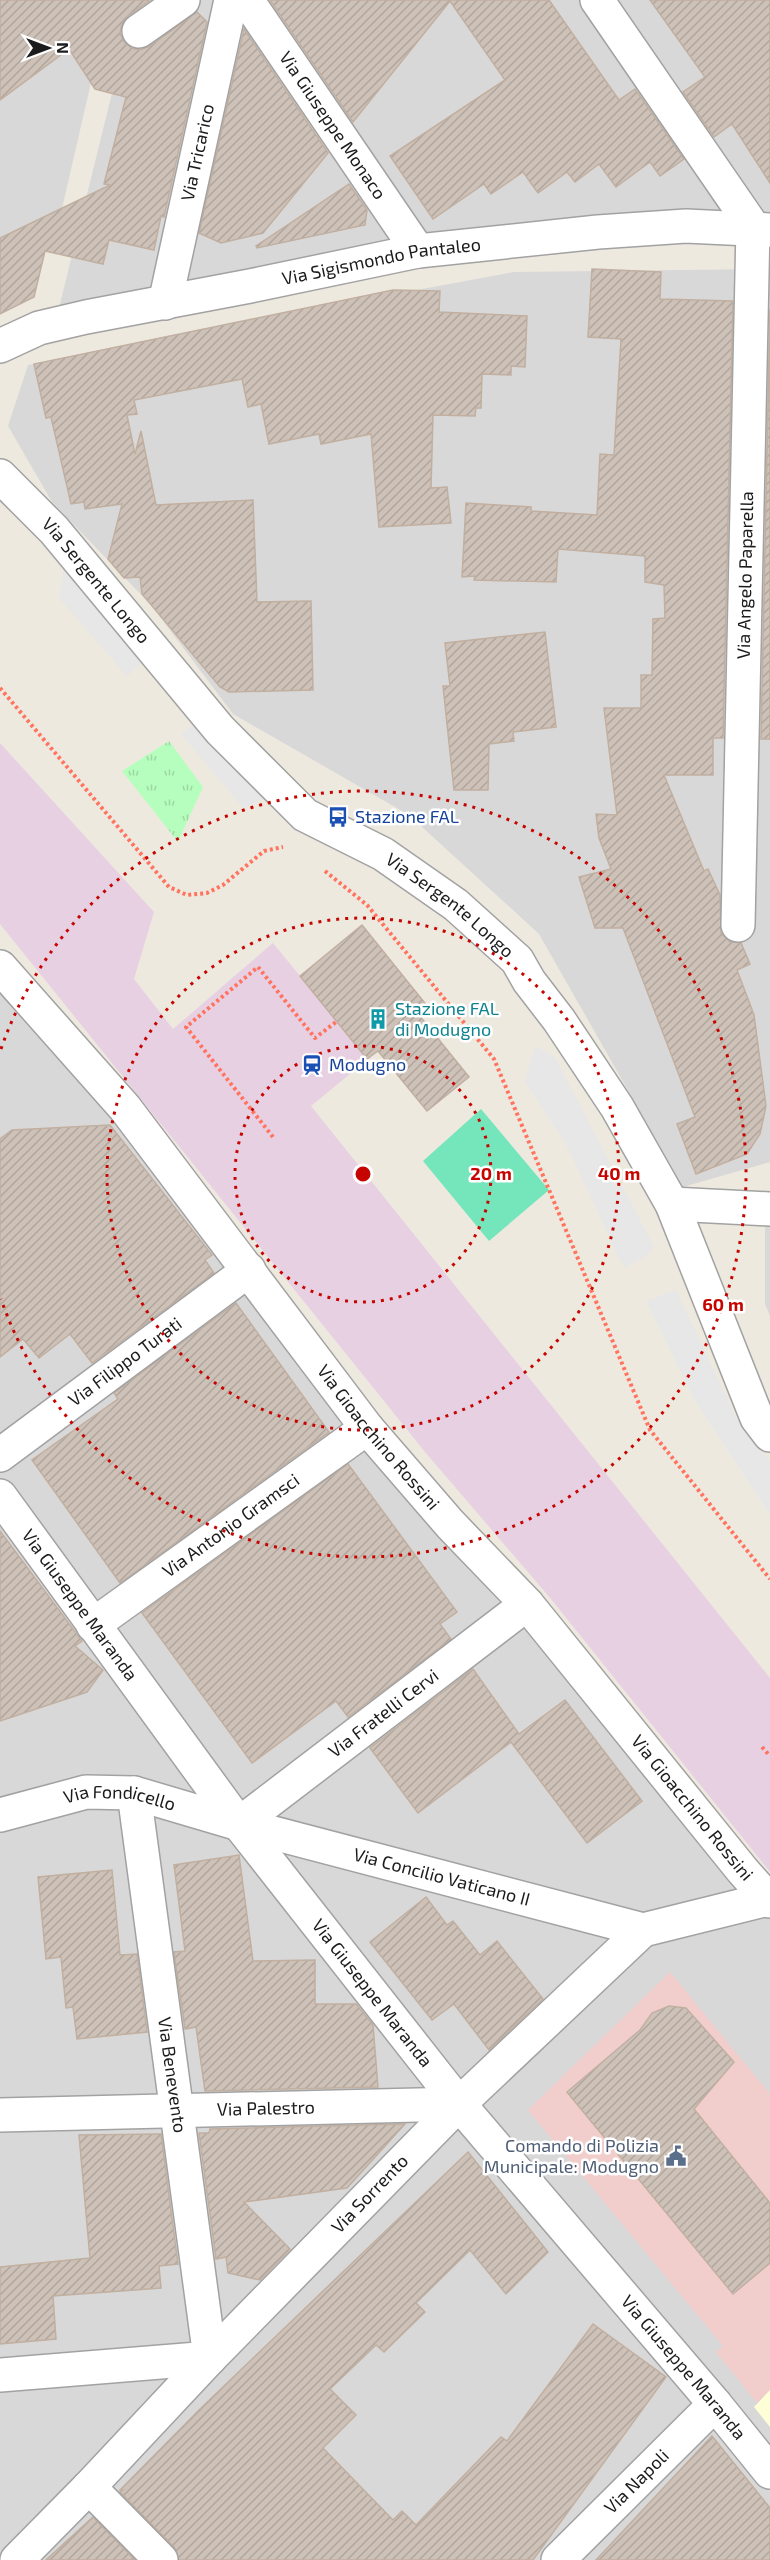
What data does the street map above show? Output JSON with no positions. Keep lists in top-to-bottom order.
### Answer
{
  "streets": {
    "street": [
      "Via Giuseppe Monaco",
      "Via Tricarico",
      "Via Sigismondo Pantaleo",
      "Via Angelo Paparella",
      "Via Sergente Longo",
      "Via Filippo Turati",
      "Via Gioacchino Rossini",
      "Via Antonio Gramsci",
      "Via Giuseppe Maranda",
      "Via Fratelli Cervi",
      "Via Fondicello",
      "Via Concilio Vaticano II",
      "Via Benevento",
      "Via Palestro",
      "Via Sorrento",
      "Via Napoli"
    ]
  },
  "crossings": [
    ["Via Giuseppe Monaco", "Via Sigismondo Pantaleo"],
    ["Via Tricarico", "Via Sigismondo Pantaleo"],
    ["Via Sigismondo Pantaleo", "Via Angelo Paparella"],
    ["Via Filippo Turati", "Via Gioacchino Rossini"],
    ["Via Gioacchino Rossini", "Via Antonio Gramsci"],
    ["Via Gioacchino Rossini", "Via Fratelli Cervi"],
    ["Via Gioacchino Rossini", "Via Sorrento"],
    ["Via Antonio Gramsci", "Via Giuseppe Maranda"],
    ["Via Giuseppe Maranda", "Via Fratelli Cervi"],
    ["Via Giuseppe Maranda", "Via Fondicello"],
    ["Via Giuseppe Maranda", "Via Concilio Vaticano II"],
    ["Via Giuseppe Maranda", "Via Palestro"],
    ["Via Giuseppe Maranda", "Via Sorrento"],
    ["Via Giuseppe Maranda", "Via Napoli"],
    ["Via Fratelli Cervi", "Via Fondicello"],
    ["Via Fratelli Cervi", "Via Concilio Vaticano II"],
    ["Via Fondicello", "Via Concilio Vaticano II"],
    ["Via Fondicello", "Via Benevento"],
    ["Via Concilio Vaticano II", "Via Sorrento"],
    ["Via Benevento", "Via Palestro"],
    ["Via Benevento", "Via Sorrento"],
    ["Via Palestro", "Via Sorrento"]
  ],
  "places": {
    "bus stop": ["Stazione FAL"],
    "building": ["Stazione FAL di Modugno"],
    "station": ["Modugno"],
    "public building": ["Comando di Polizia Municipale: Modugno"]
  },
  "north": "right",
  "rings": ["20 m", "40 m", "60 m"]
}
